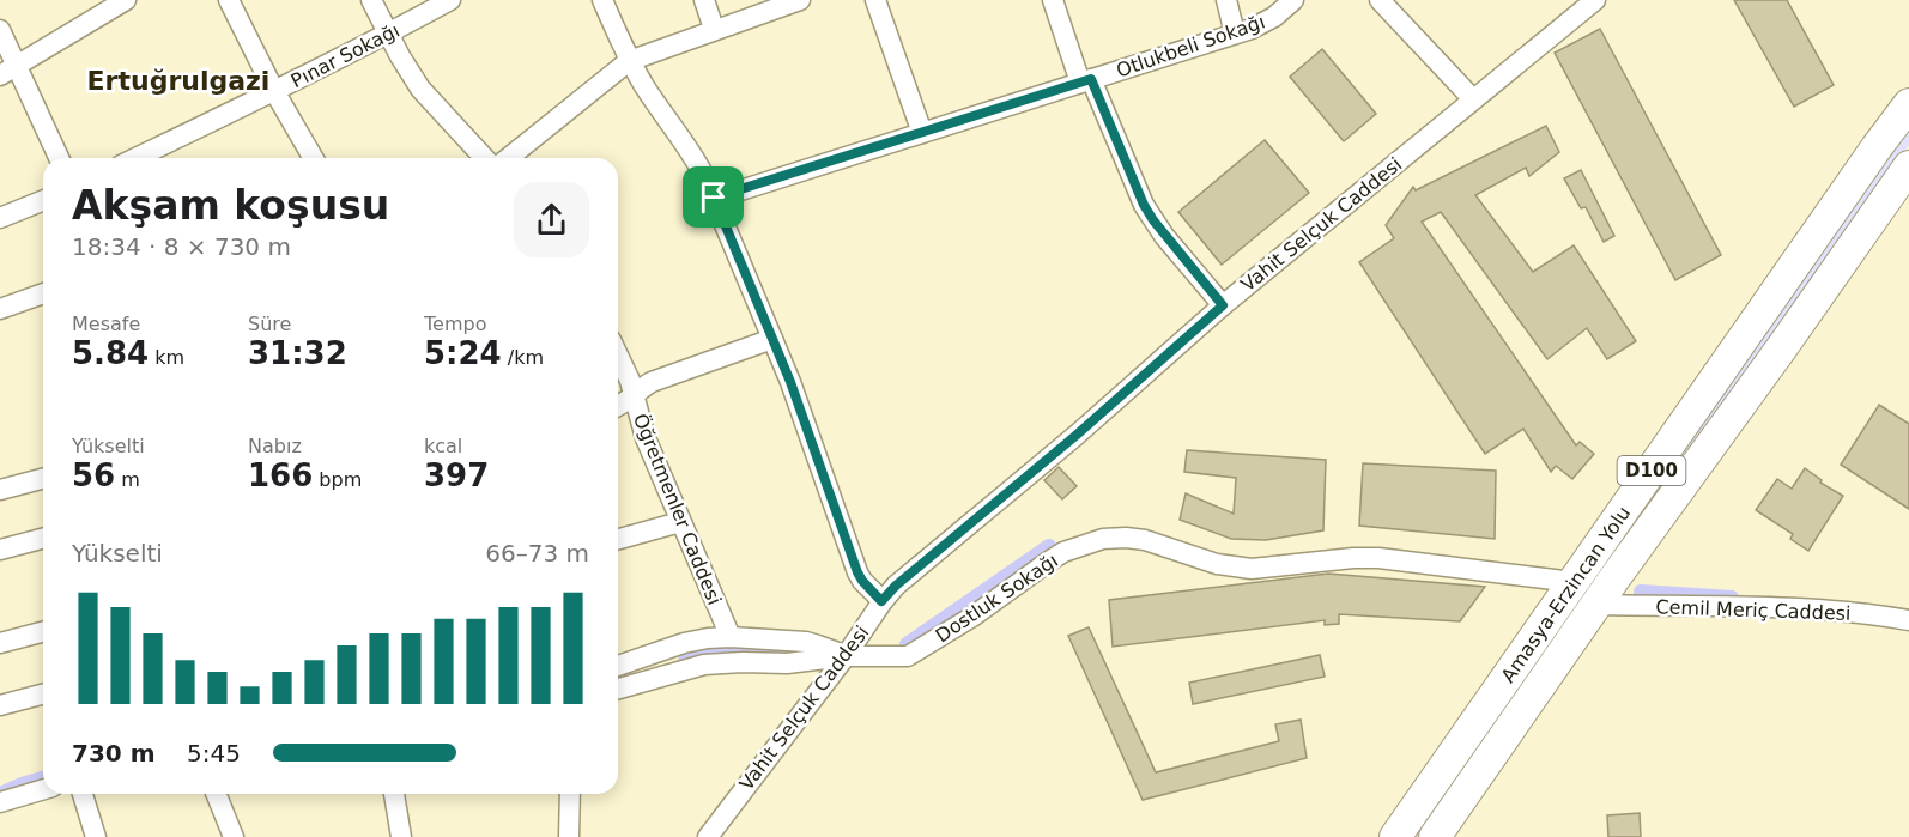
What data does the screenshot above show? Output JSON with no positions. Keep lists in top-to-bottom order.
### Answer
{
  "streets": {
    "highway": ["D100", "Amasya-Erzincan Yolu"],
    "street": [
      "Otlukbeli Sokağı",
      "Pınar Sokağı",
      "Vahit Selçuk Caddesi",
      "Öğretmenler Caddesi",
      "Dostluk Sokağı",
      "Cemil Meriç Caddesi"
    ]
  },
  "crossings": [
    ["Vahit Selçuk Caddesi", "Dostluk Sokağı"],
    ["Öğretmenler Caddesi", "Dostluk Sokağı"],
    ["Amasya-Erzincan Yolu", "Dostluk Sokağı"],
    ["Amasya-Erzincan Yolu", "Cemil Meriç Caddesi"]
  ],
  "districts": ["Ertuğrulgazi"],
  "page": {
    "heading": ["Akşam koşusu", "18:34 · 8 × 730 m"],
    "stats": [
      ["Mesafe", "5.84 km"],
      ["Süre", "31:32"],
      ["Tempo", "5:24 /km"],
      ["Yükselti", "56 m"],
      ["Nabız", "166 bpm"],
      ["kcal", "397"]
    ],
    "chart": ["Yükselti", "66–73 m"],
    "list": [
      {
        "name": "730 m",
        "note": "5:45"
      }
    ]
  }
}
